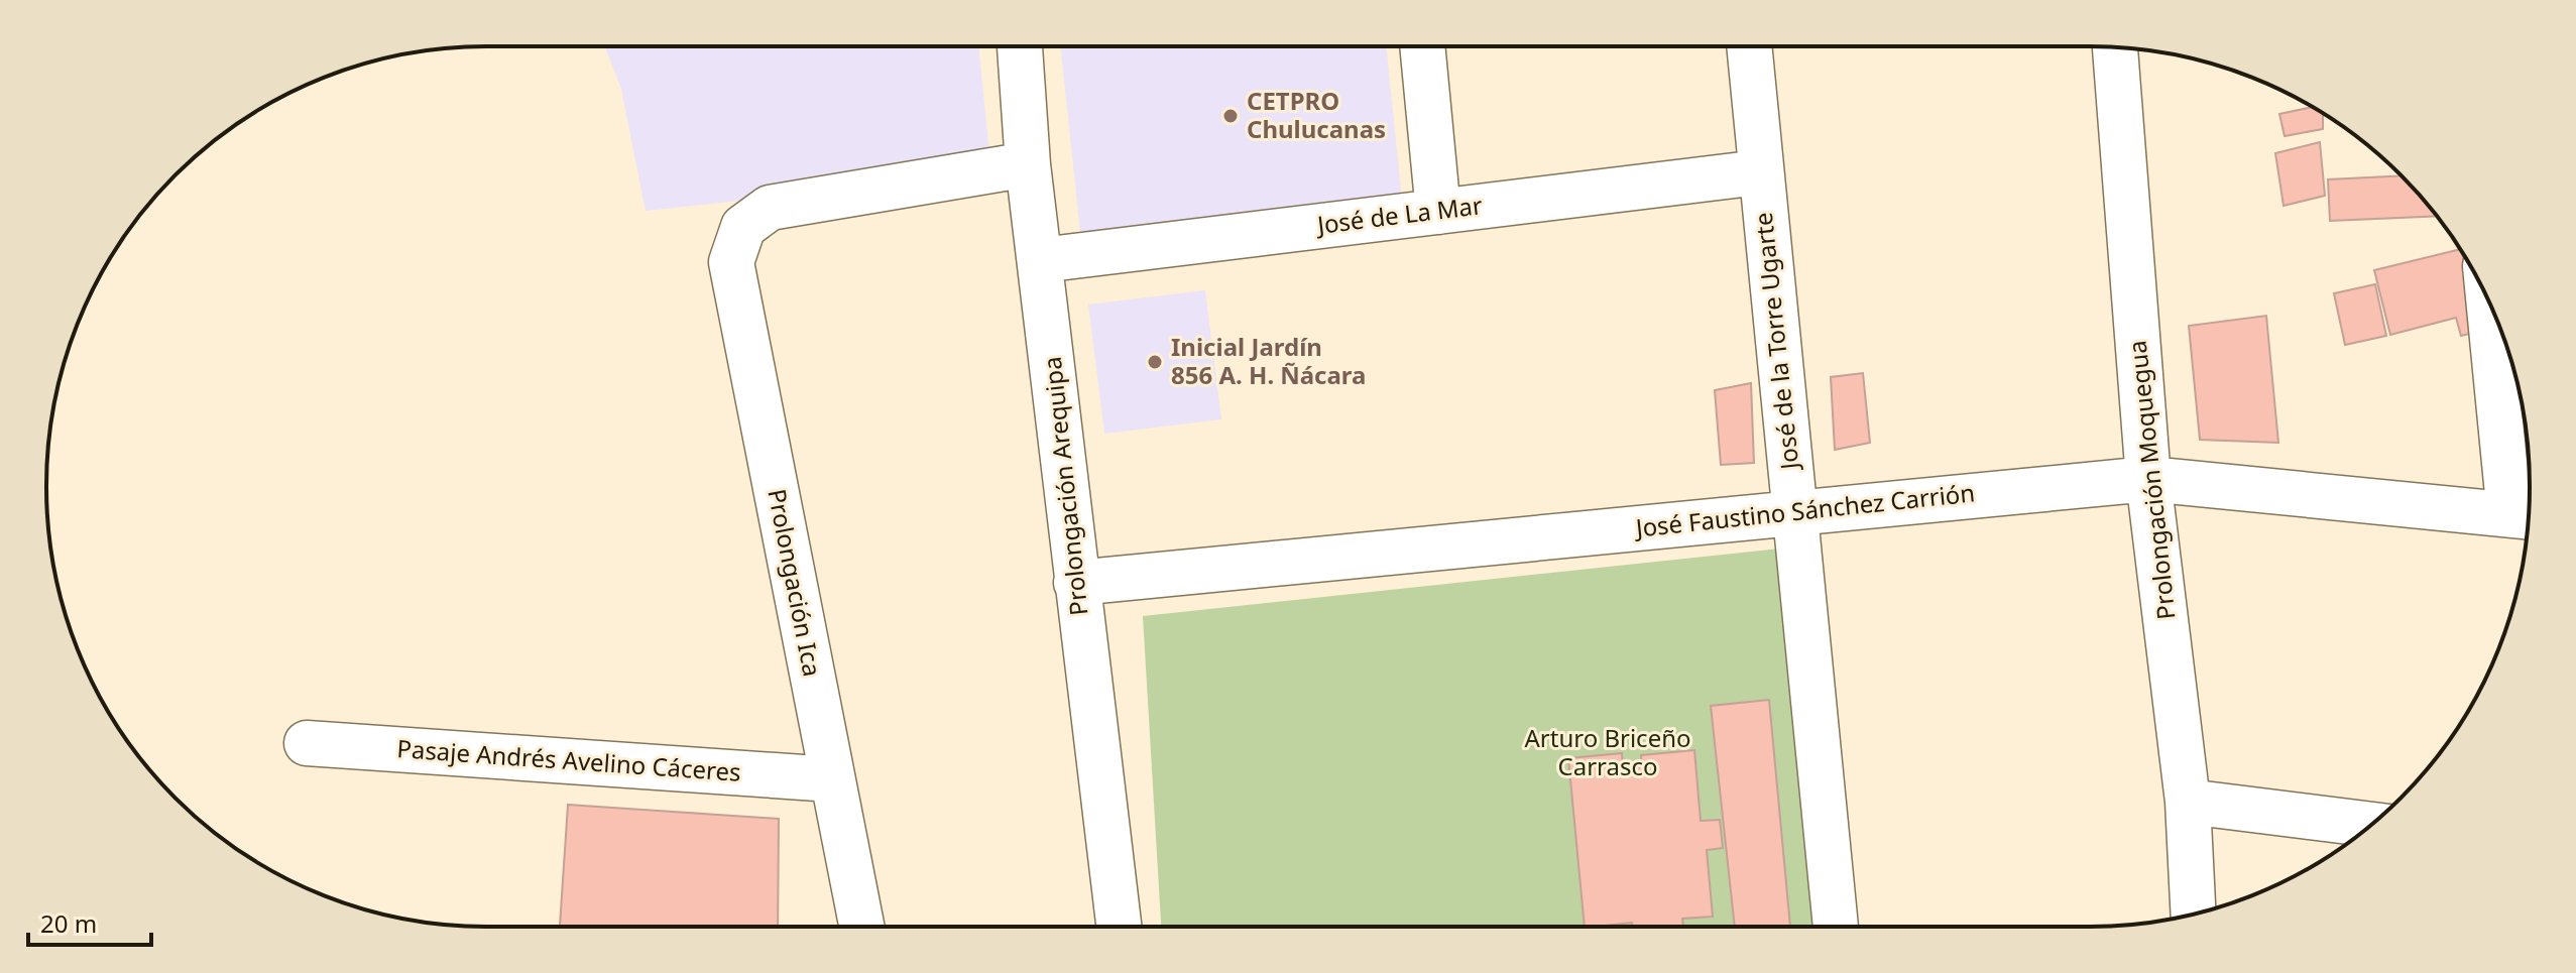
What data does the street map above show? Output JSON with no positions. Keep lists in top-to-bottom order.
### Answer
{
  "streets": {
    "street": [
      "José de La Mar",
      "José de la Torre Ugarte",
      "Prolongación Moquegua",
      "Prolongación Arequipa",
      "José Faustino Sánchez Carrión",
      "Prolongación Ica",
      "Pasaje Andrés Avelino Cáceres"
    ]
  },
  "crossings": [
    ["José de La Mar", "José de la Torre Ugarte"],
    ["José de La Mar", "Prolongación Arequipa"],
    ["José de la Torre Ugarte", "José Faustino Sánchez Carrión"],
    ["Prolongación Moquegua", "José Faustino Sánchez Carrión"],
    ["Prolongación Arequipa", "José Faustino Sánchez Carrión"],
    ["Prolongación Arequipa", "Prolongación Ica"],
    ["Prolongación Ica", "Pasaje Andrés Avelino Cáceres"]
  ],
  "parks": ["Arturo Briceño Carrasco"],
  "places": ["CETPRO Chulucanas", "Inicial Jardín 856 A. H. Ñácara"],
  "scale_bar": "20 m"
}
